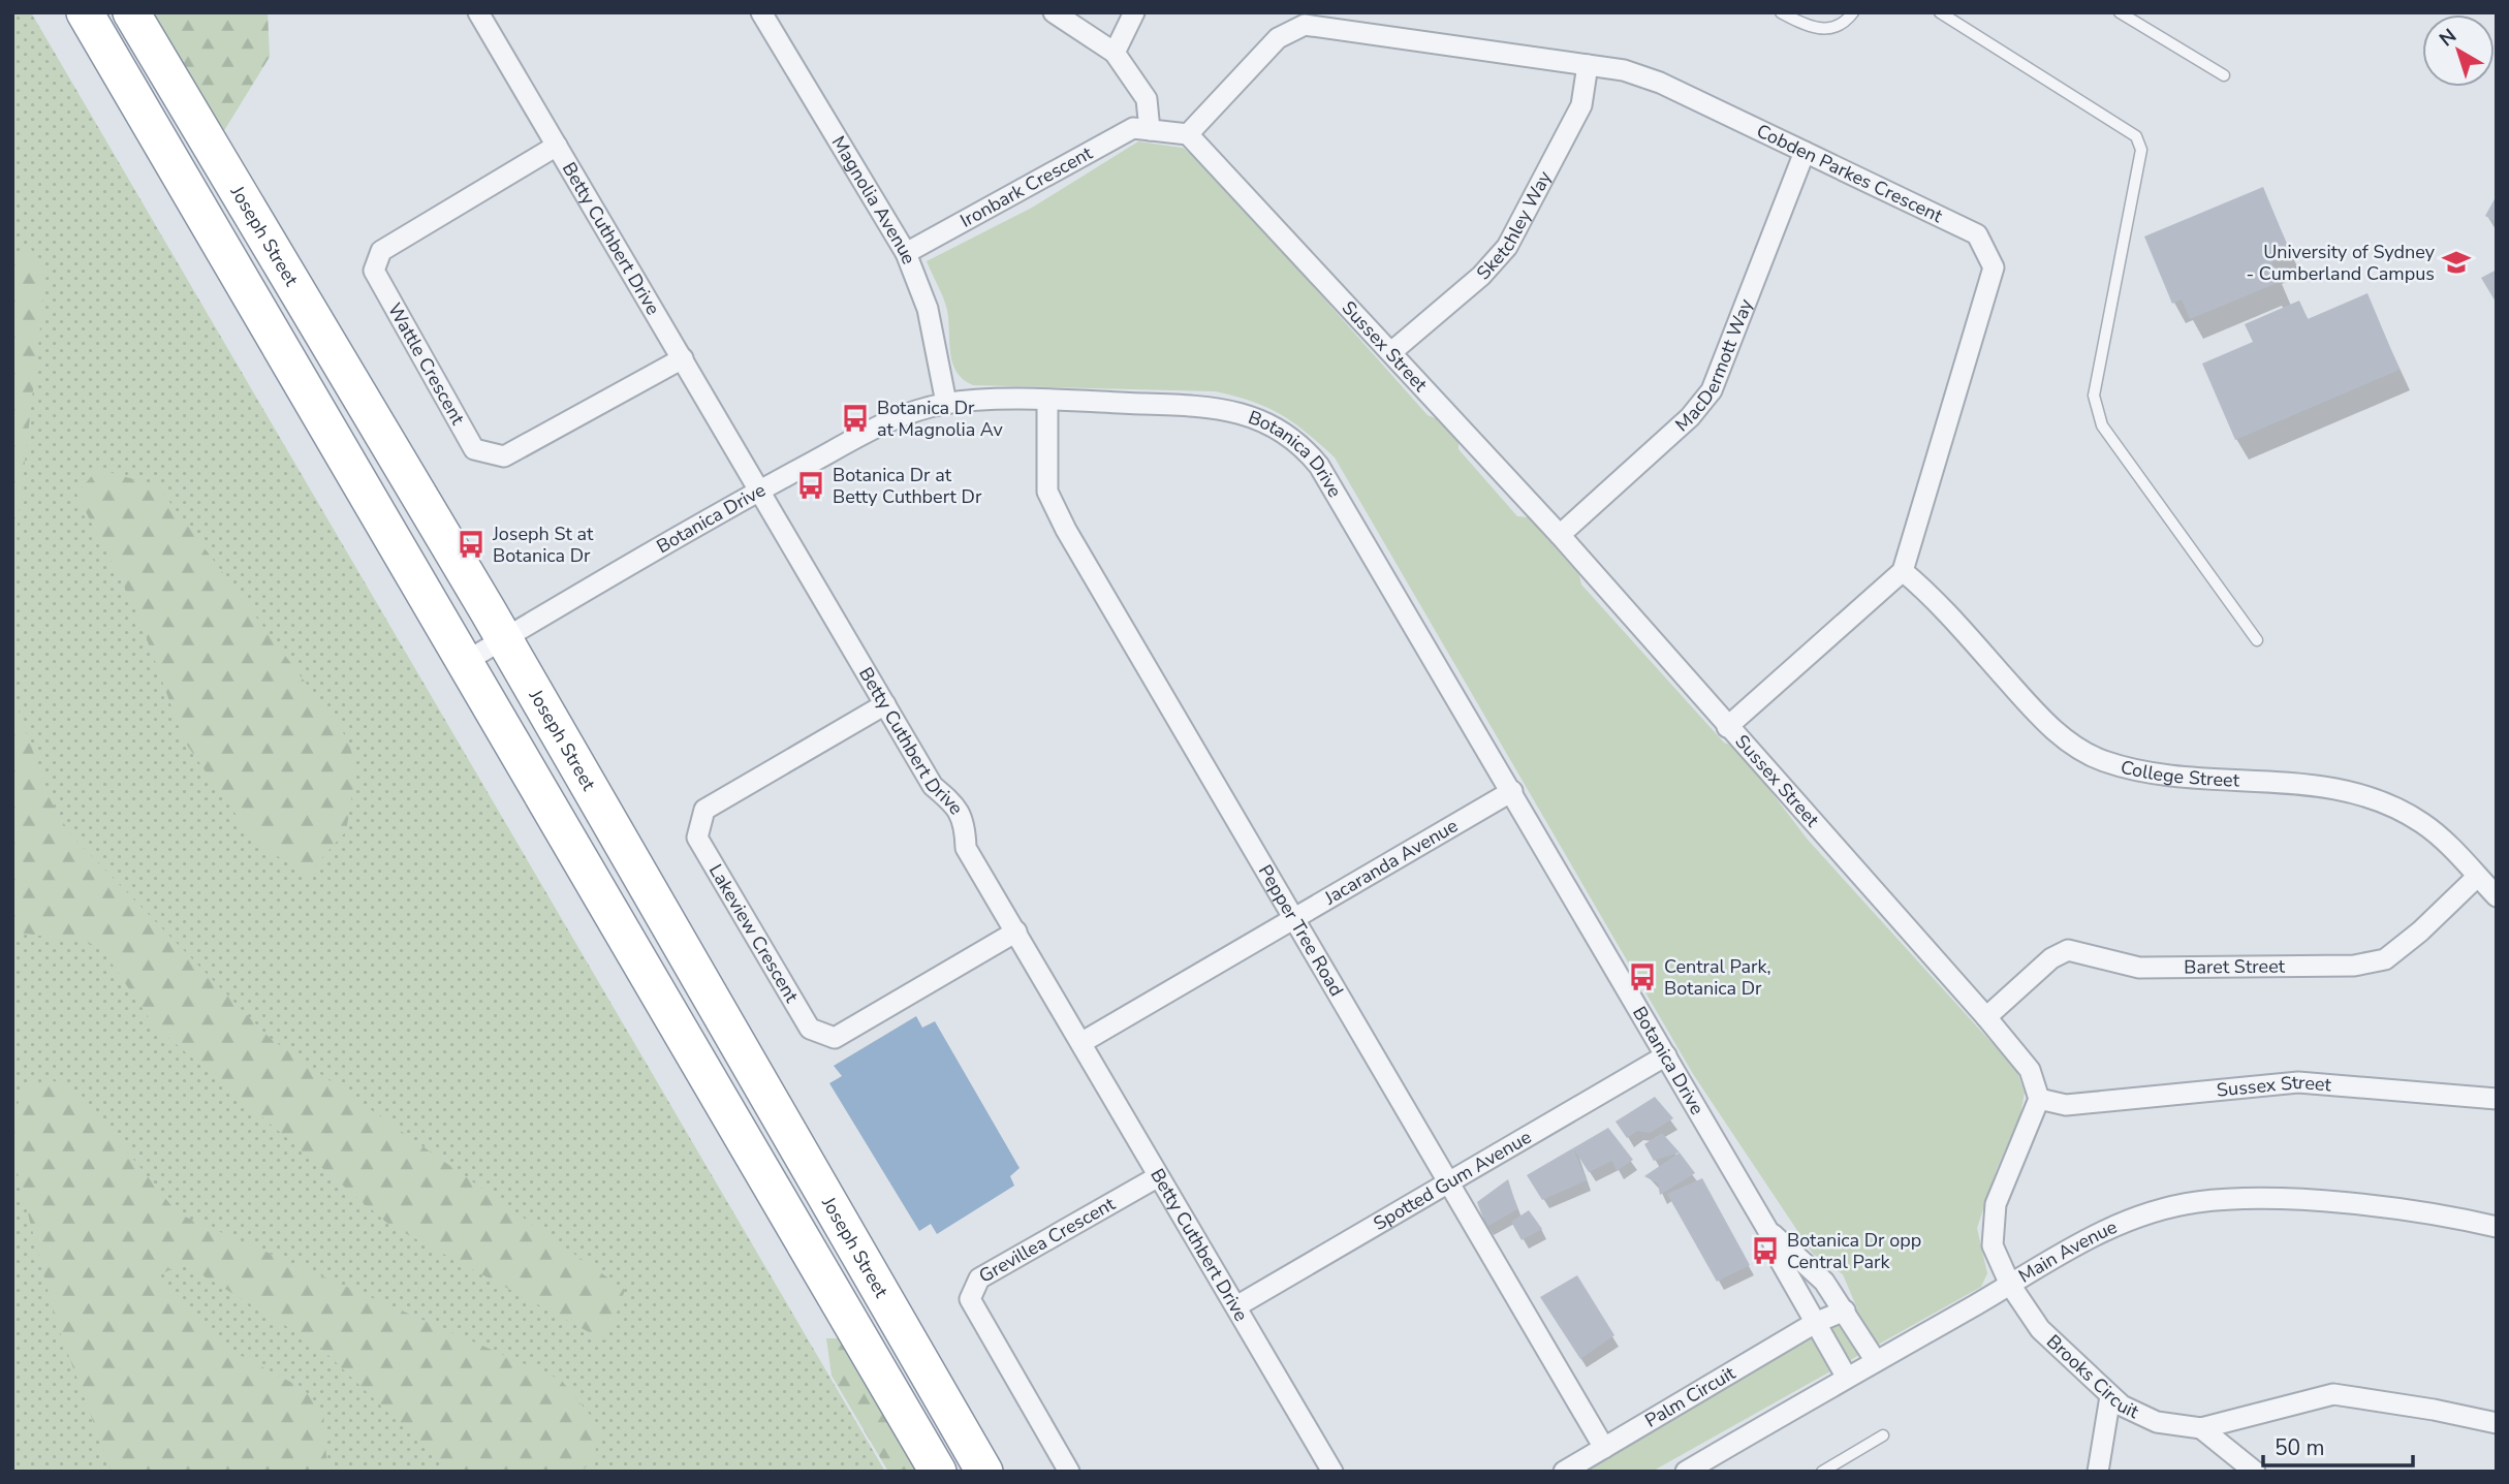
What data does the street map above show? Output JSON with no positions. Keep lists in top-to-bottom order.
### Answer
{
  "streets": {
    "highway": ["Joseph Street"],
    "street": [
      "Cobden Parkes Crescent",
      "Ironbark Crescent",
      "Magnolia Avenue",
      "Sketchley Way",
      "Betty Cuthbert Drive",
      "Sussex Street",
      "Wattle Crescent",
      "MacDermott Way",
      "Botanica Drive",
      "College Street",
      "Jacaranda Avenue",
      "Pepper Tree Road",
      "Lakeview Crescent",
      "Baret Street",
      "Spotted Gum Avenue",
      "Grevillea Crescent",
      "Main Avenue",
      "Brooks Circuit",
      "Palm Circuit"
    ]
  },
  "crossings": [
    ["Cobden Parkes Crescent", "Ironbark Crescent"],
    ["Cobden Parkes Crescent", "Sketchley Way"],
    ["Cobden Parkes Crescent", "Sussex Street"],
    ["Cobden Parkes Crescent", "MacDermott Way"],
    ["Cobden Parkes Crescent", "College Street"],
    ["Ironbark Crescent", "Magnolia Avenue"],
    ["Ironbark Crescent", "Sussex Street"],
    ["Magnolia Avenue", "Botanica Drive"],
    ["Sketchley Way", "Sussex Street"],
    ["Joseph Street", "Botanica Drive"],
    ["Betty Cuthbert Drive", "Wattle Crescent"],
    ["Betty Cuthbert Drive", "Botanica Drive"],
    ["Betty Cuthbert Drive", "Jacaranda Avenue"],
    ["Betty Cuthbert Drive", "Lakeview Crescent"],
    ["Betty Cuthbert Drive", "Spotted Gum Avenue"],
    ["Betty Cuthbert Drive", "Grevillea Crescent"],
    ["Sussex Street", "MacDermott Way"],
    ["Sussex Street", "Baret Street"],
    ["Sussex Street", "Brooks Circuit"],
    ["Botanica Drive", "Jacaranda Avenue"],
    ["Botanica Drive", "Pepper Tree Road"],
    ["Botanica Drive", "Spotted Gum Avenue"],
    ["Botanica Drive", "Main Avenue"],
    ["Botanica Drive", "Palm Circuit"],
    ["College Street", "Baret Street"],
    ["Jacaranda Avenue", "Pepper Tree Road"],
    ["Pepper Tree Road", "Spotted Gum Avenue"],
    ["Pepper Tree Road", "Palm Circuit"],
    ["Main Avenue", "Brooks Circuit"]
  ],
  "places": {
    "school or university": ["University of Sydney - Cumberland Campus"],
    "bus stop": [
      "Botanica Dr at Magnolia Av",
      "Botanica Dr at Betty Cuthbert Dr",
      "Joseph St at Botanica Dr",
      "Central Park, Botanica Dr",
      "Botanica Dr opp Central Park"
    ]
  },
  "scale_bar": "50 m",
  "north": "top left"
}
